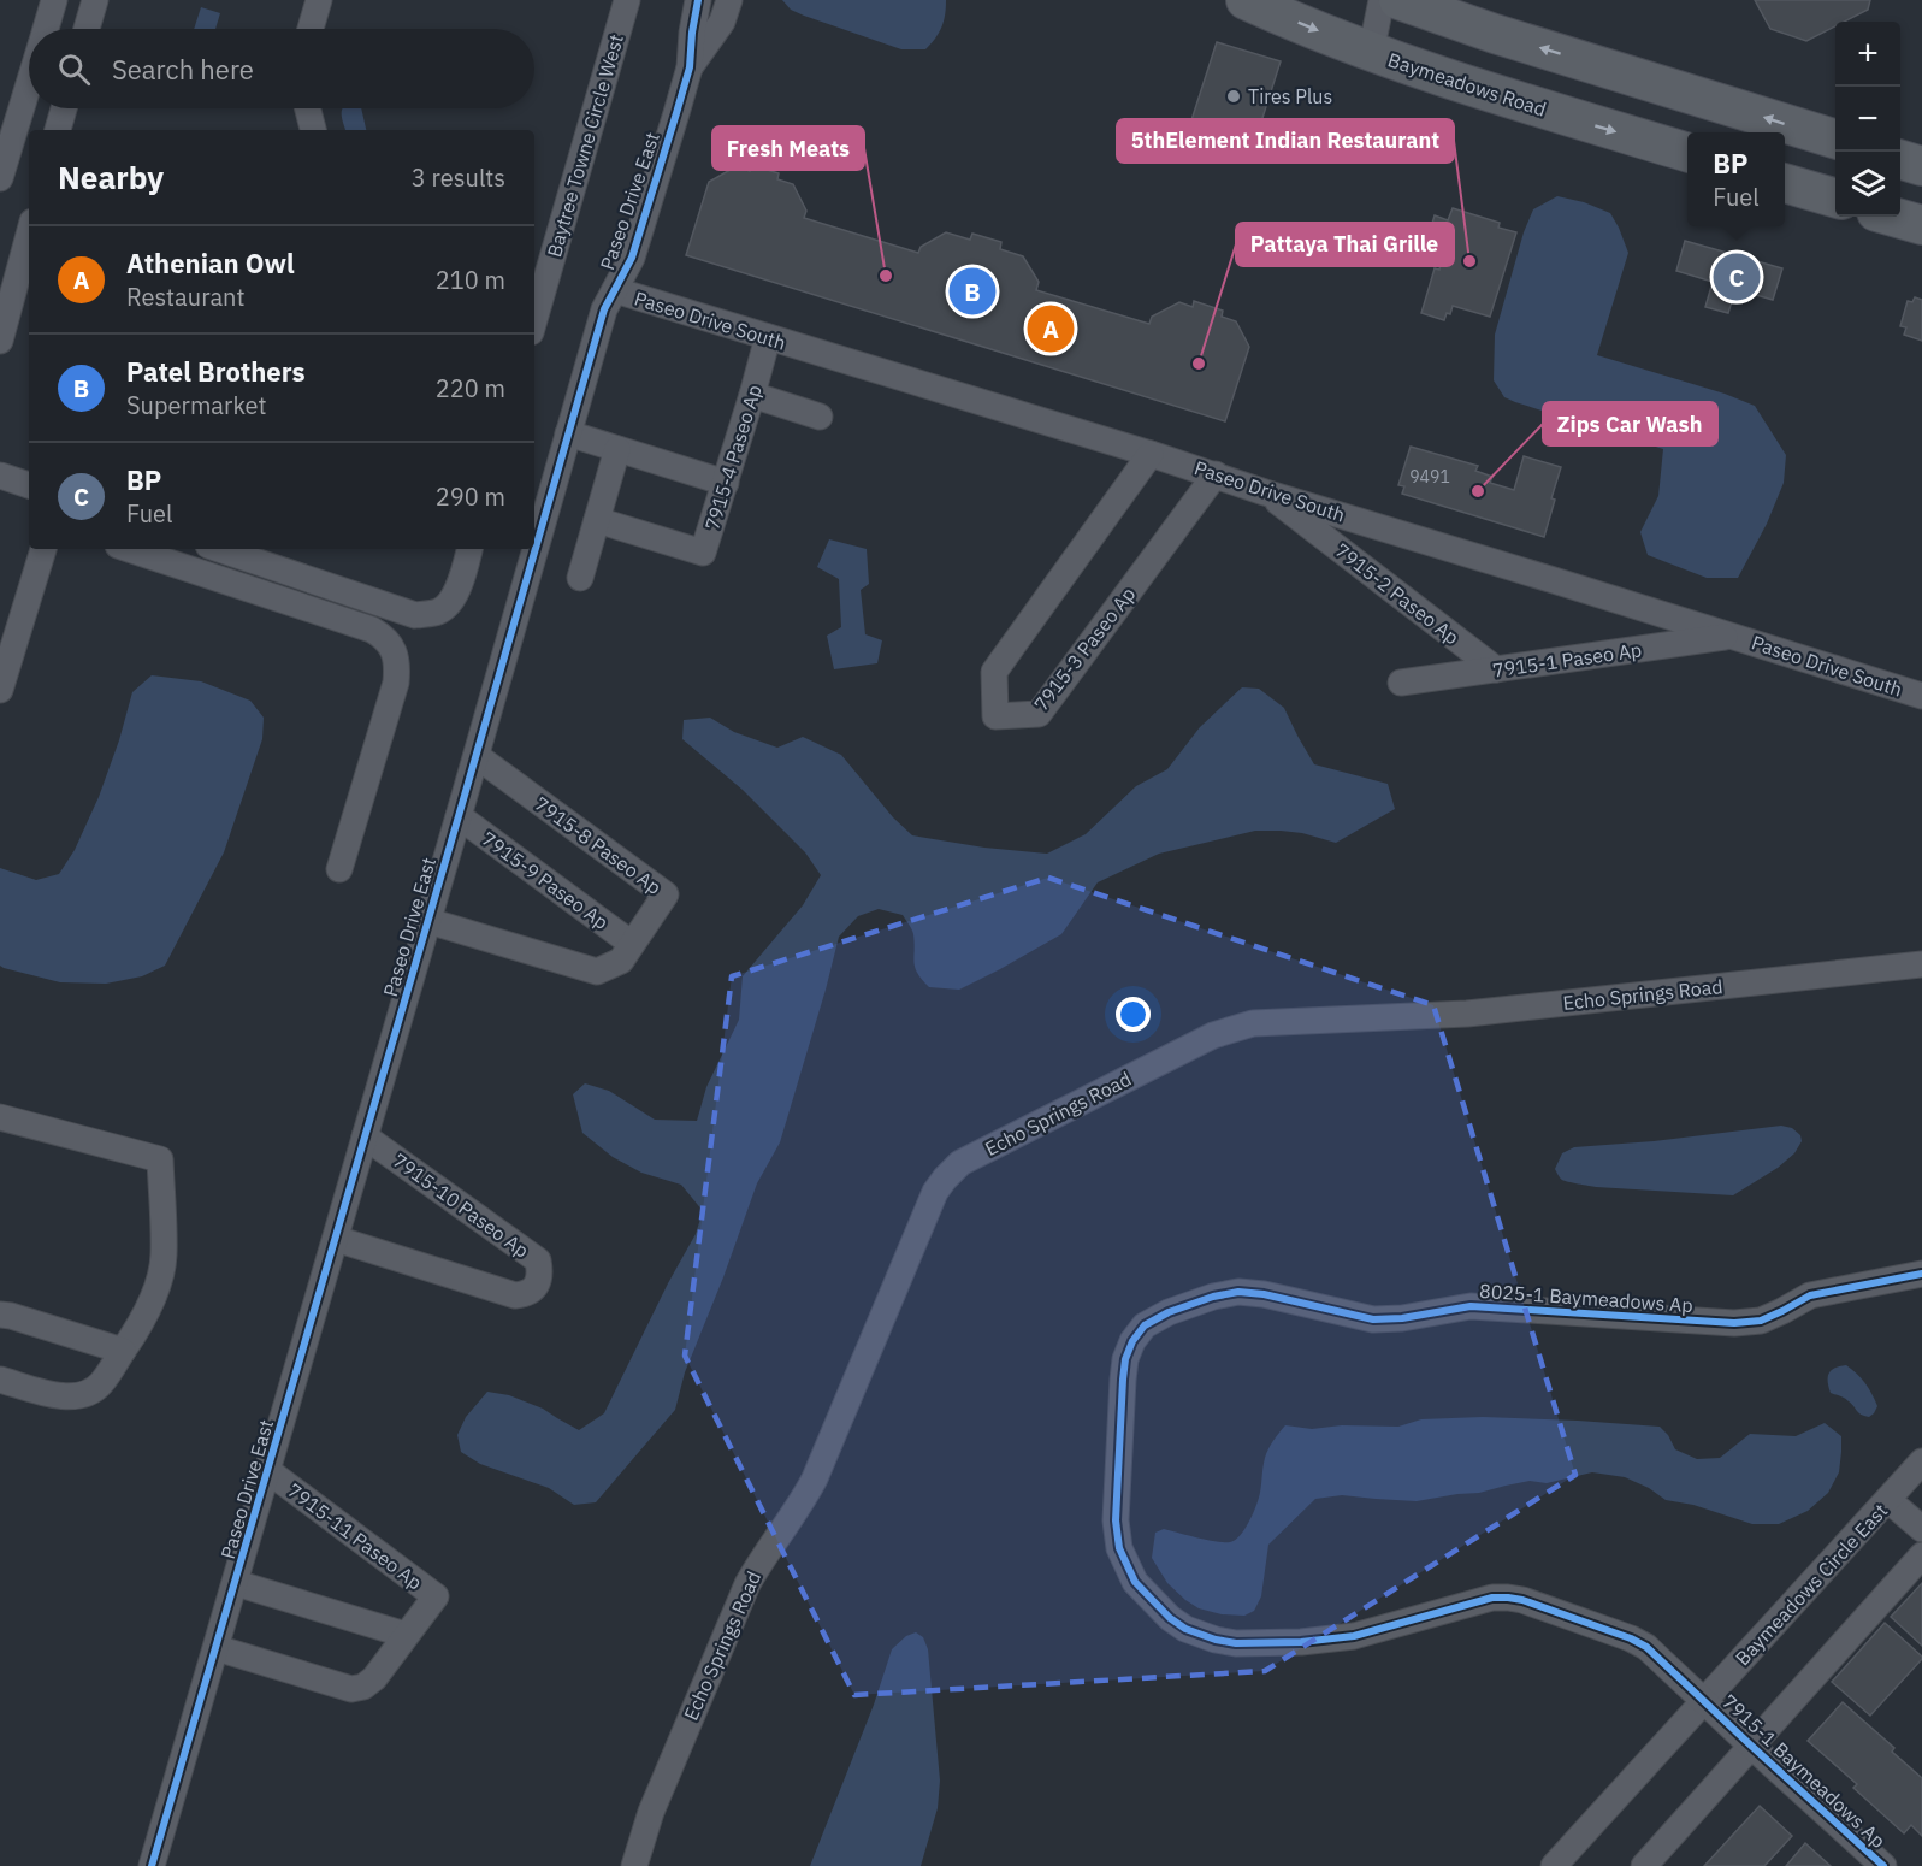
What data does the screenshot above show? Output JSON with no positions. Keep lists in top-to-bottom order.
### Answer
{
  "streets": {
    "main road": ["Baymeadows Road"],
    "street": [
      "Baytree Towne Circle West",
      "Paseo Drive East",
      "Paseo Drive South",
      "7915-4 Paseo Ap",
      "7915-2 Paseo Ap",
      "7915-3 Paseo Ap",
      "7915-1 Paseo Ap",
      "7915-8 Paseo Ap",
      "7915-9 Paseo Ap",
      "Echo Springs Road",
      "7915-10 Paseo Ap",
      "8025-1 Baymeadows Ap",
      "7915-11 Paseo Ap",
      "Baymeadows Circle East",
      "7915-1 Baymeadows Ap"
    ]
  },
  "crossings": [
    ["Paseo Drive East", "Paseo Drive South"],
    ["Paseo Drive East", "7915-8 Paseo Ap"],
    ["Paseo Drive East", "7915-9 Paseo Ap"],
    ["Paseo Drive East", "7915-10 Paseo Ap"],
    ["Paseo Drive East", "7915-11 Paseo Ap"],
    ["Paseo Drive South", "7915-4 Paseo Ap"],
    ["Paseo Drive South", "7915-2 Paseo Ap"],
    ["Paseo Drive South", "7915-3 Paseo Ap"],
    ["Paseo Drive South", "7915-1 Paseo Ap"],
    ["7915-2 Paseo Ap", "7915-1 Paseo Ap"],
    ["7915-8 Paseo Ap", "7915-9 Paseo Ap"],
    ["8025-1 Baymeadows Ap", "Baymeadows Circle East"],
    ["8025-1 Baymeadows Ap", "7915-1 Baymeadows Ap"],
    ["Baymeadows Circle East", "7915-1 Baymeadows Ap"]
  ],
  "places": [
    "Tires Plus",
    "5thElement Indian Restaurant",
    "Fresh Meats",
    "Pattaya Thai Grille",
    "Zips Car Wash"
  ],
  "house_numbers": ["9491"],
  "page": {
    "map_buttons": ["+", "−"],
    "search": "Search here",
    "heading": ["Nearby", "3 results"],
    "popup": ["BP", "Fuel"],
    "list": [
      {
        "mark": "A",
        "name": "Athenian Owl",
        "note": "Restaurant",
        "value": "210 m"
      },
      {
        "mark": "B",
        "name": "Patel Brothers",
        "note": "Supermarket",
        "value": "220 m"
      },
      {
        "mark": "C",
        "name": "BP",
        "note": "Fuel",
        "value": "290 m"
      }
    ],
    "pins": ["C", "B", "A"]
  }
}
